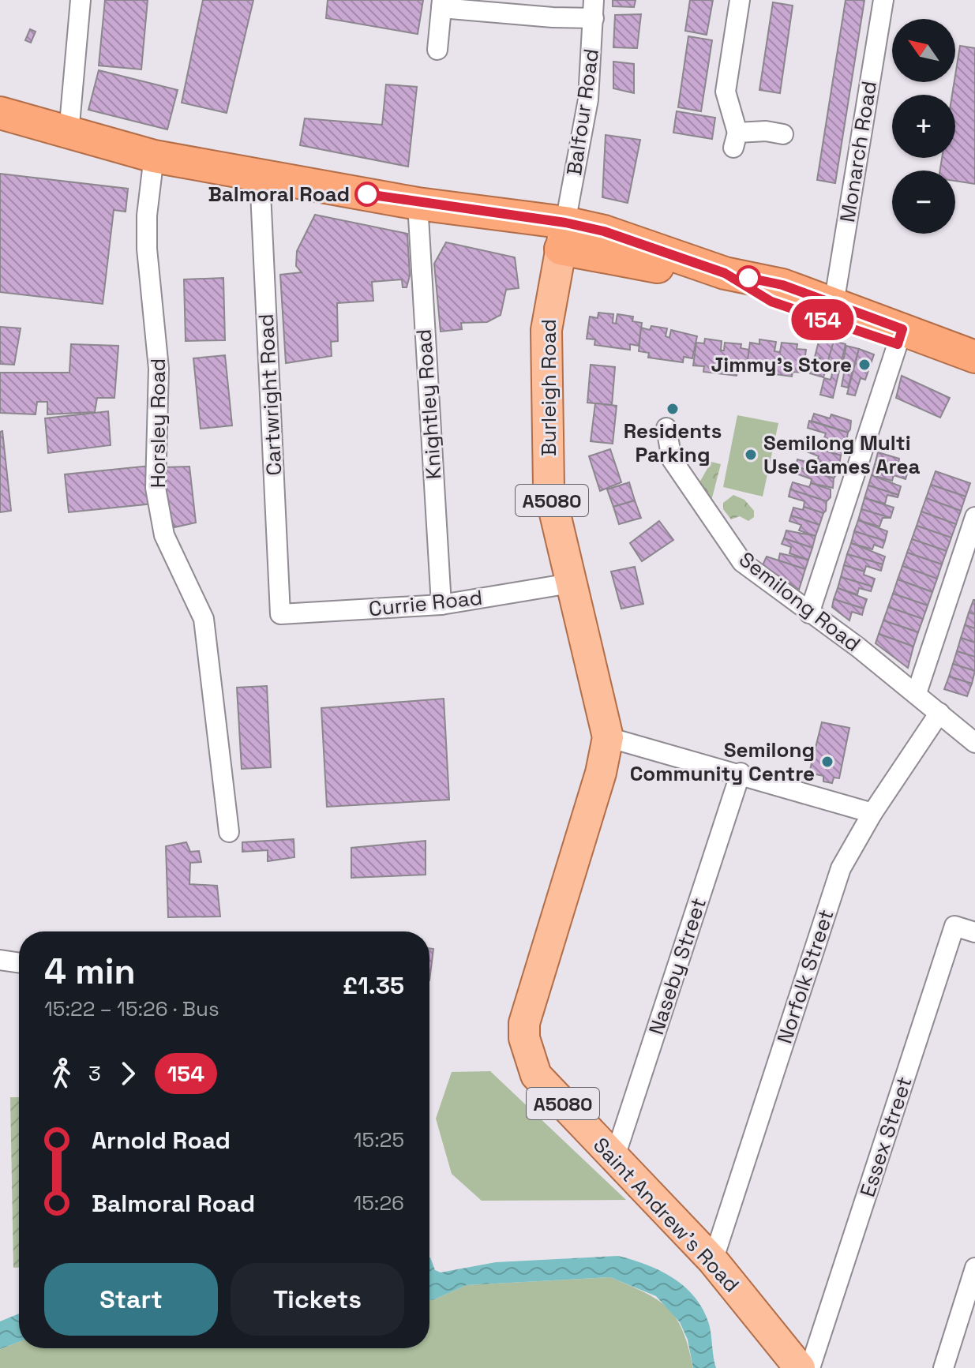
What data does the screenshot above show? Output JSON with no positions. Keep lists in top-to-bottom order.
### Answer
{
  "streets": {
    "main road": ["Burleigh Road", "A5080", "Saint Andrew's Road"],
    "street": [
      "Balfour Road",
      "Monarch Road",
      "Cartwright Road",
      "Knightley Road",
      "Horsley Road",
      "Semilong Road",
      "Currie Road",
      "Naseby Street",
      "Norfolk Street",
      "Essex Street"
    ]
  },
  "crossings": [
    ["Balfour Road", "Burleigh Road"],
    ["Burleigh Road", "Currie Road"],
    ["Burleigh Road", "Saint Andrew's Road"],
    ["Cartwright Road", "Currie Road"],
    ["Knightley Road", "Currie Road"],
    ["Semilong Road", "Norfolk Street"],
    ["Naseby Street", "Saint Andrew's Road"],
    ["Norfolk Street", "Saint Andrew's Road"]
  ],
  "places": [
    "Balmoral Road",
    "Jimmy's Store",
    "Residents Parking",
    "Semilong Multi Use Games Area",
    "Semilong Community Centre"
  ],
  "lines": ["bus line 154"],
  "north": "top left",
  "page": {
    "on_map": "154",
    "map_buttons": ["+", "−"],
    "heading": ["4 min", "15:22 – 15:26 · Bus", "£1.35"],
    "legs": ["3", "154"],
    "list": [
      {
        "name": "Arnold Road",
        "value": "15:25"
      },
      {
        "name": "Balmoral Road",
        "value": "15:26"
      }
    ],
    "buttons": ["Start", "Tickets"]
  }
}
